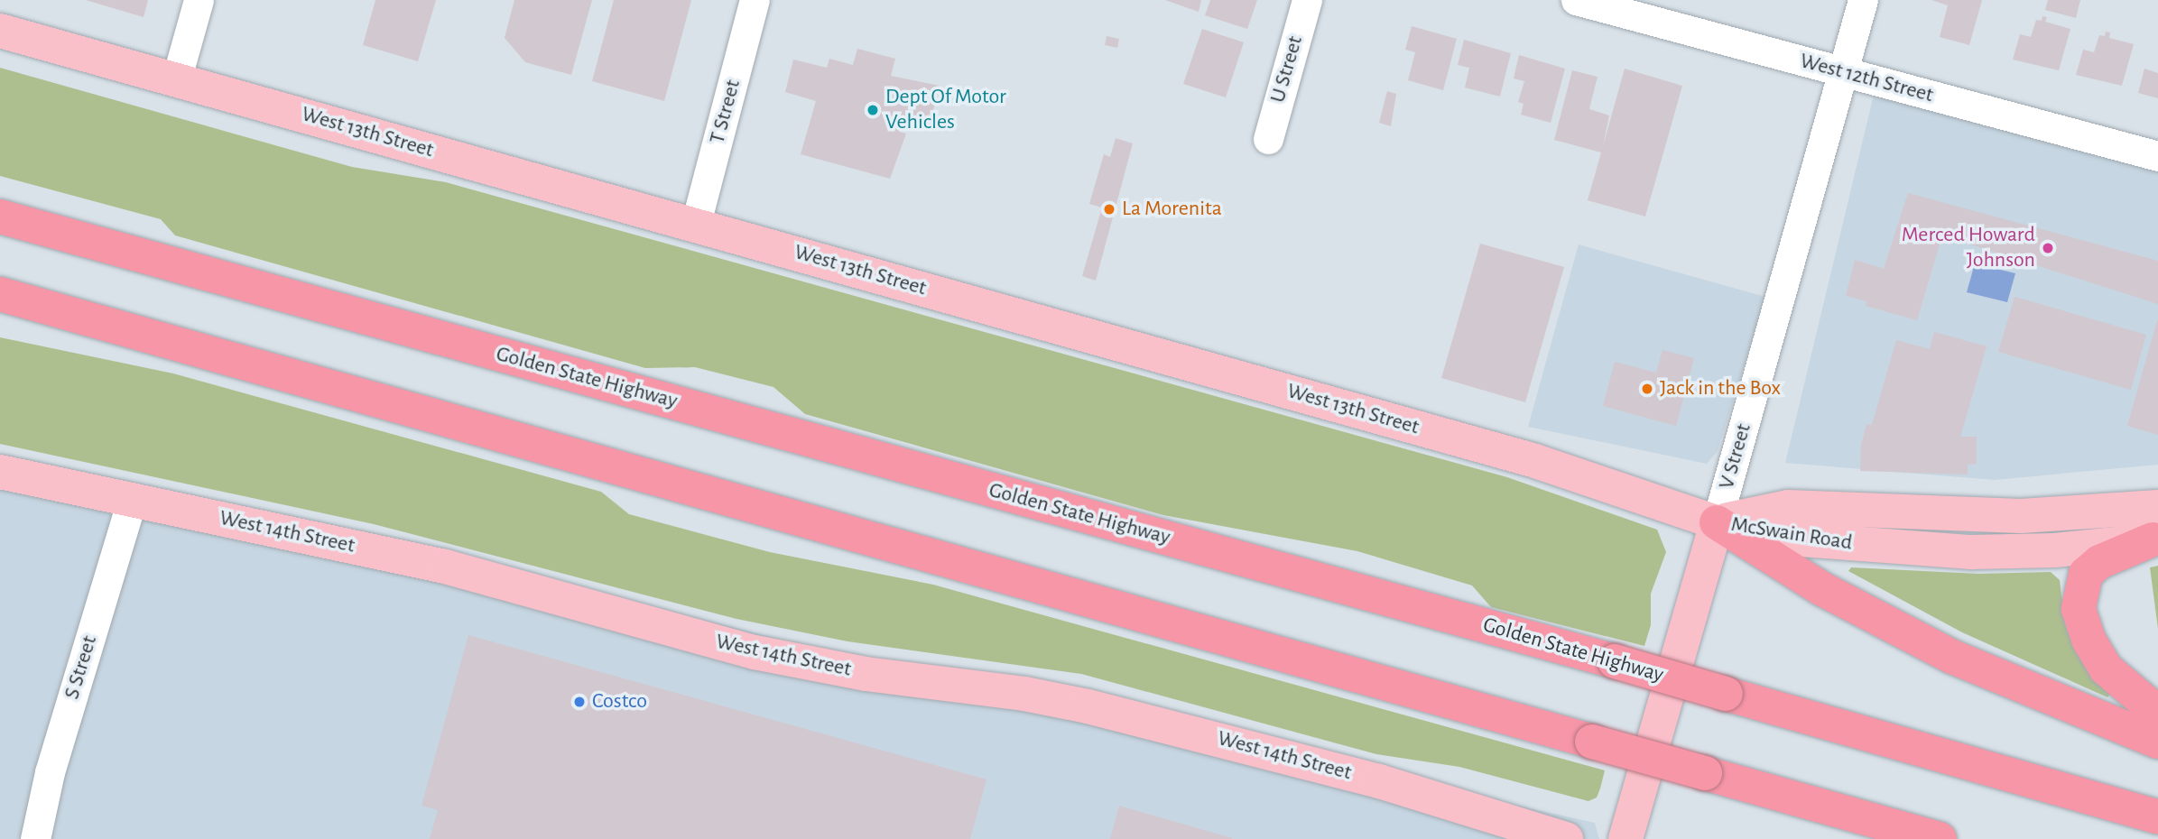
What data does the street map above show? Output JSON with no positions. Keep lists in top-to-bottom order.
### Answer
{
  "streets": {
    "highway": ["Golden State Highway"],
    "main road": [
      "West 13th Street",
      "V Street",
      "West 14th Street",
      "McSwain Road"
    ],
    "street": [
      "U Street",
      "West 12th Street",
      "T Street",
      "S Street"
    ]
  },
  "crossings": [
    ["West 12th Street", "V Street"],
    ["T Street", "West 13th Street"],
    ["West 13th Street", "V Street"],
    ["West 13th Street", "McSwain Road"],
    ["V Street", "McSwain Road"],
    ["West 14th Street", "S Street"]
  ],
  "places": [
    "Dept Of Motor Vehicles",
    "La Morenita",
    "Merced Howard Johnson",
    "Jack in the Box",
    "Costco"
  ]
}
